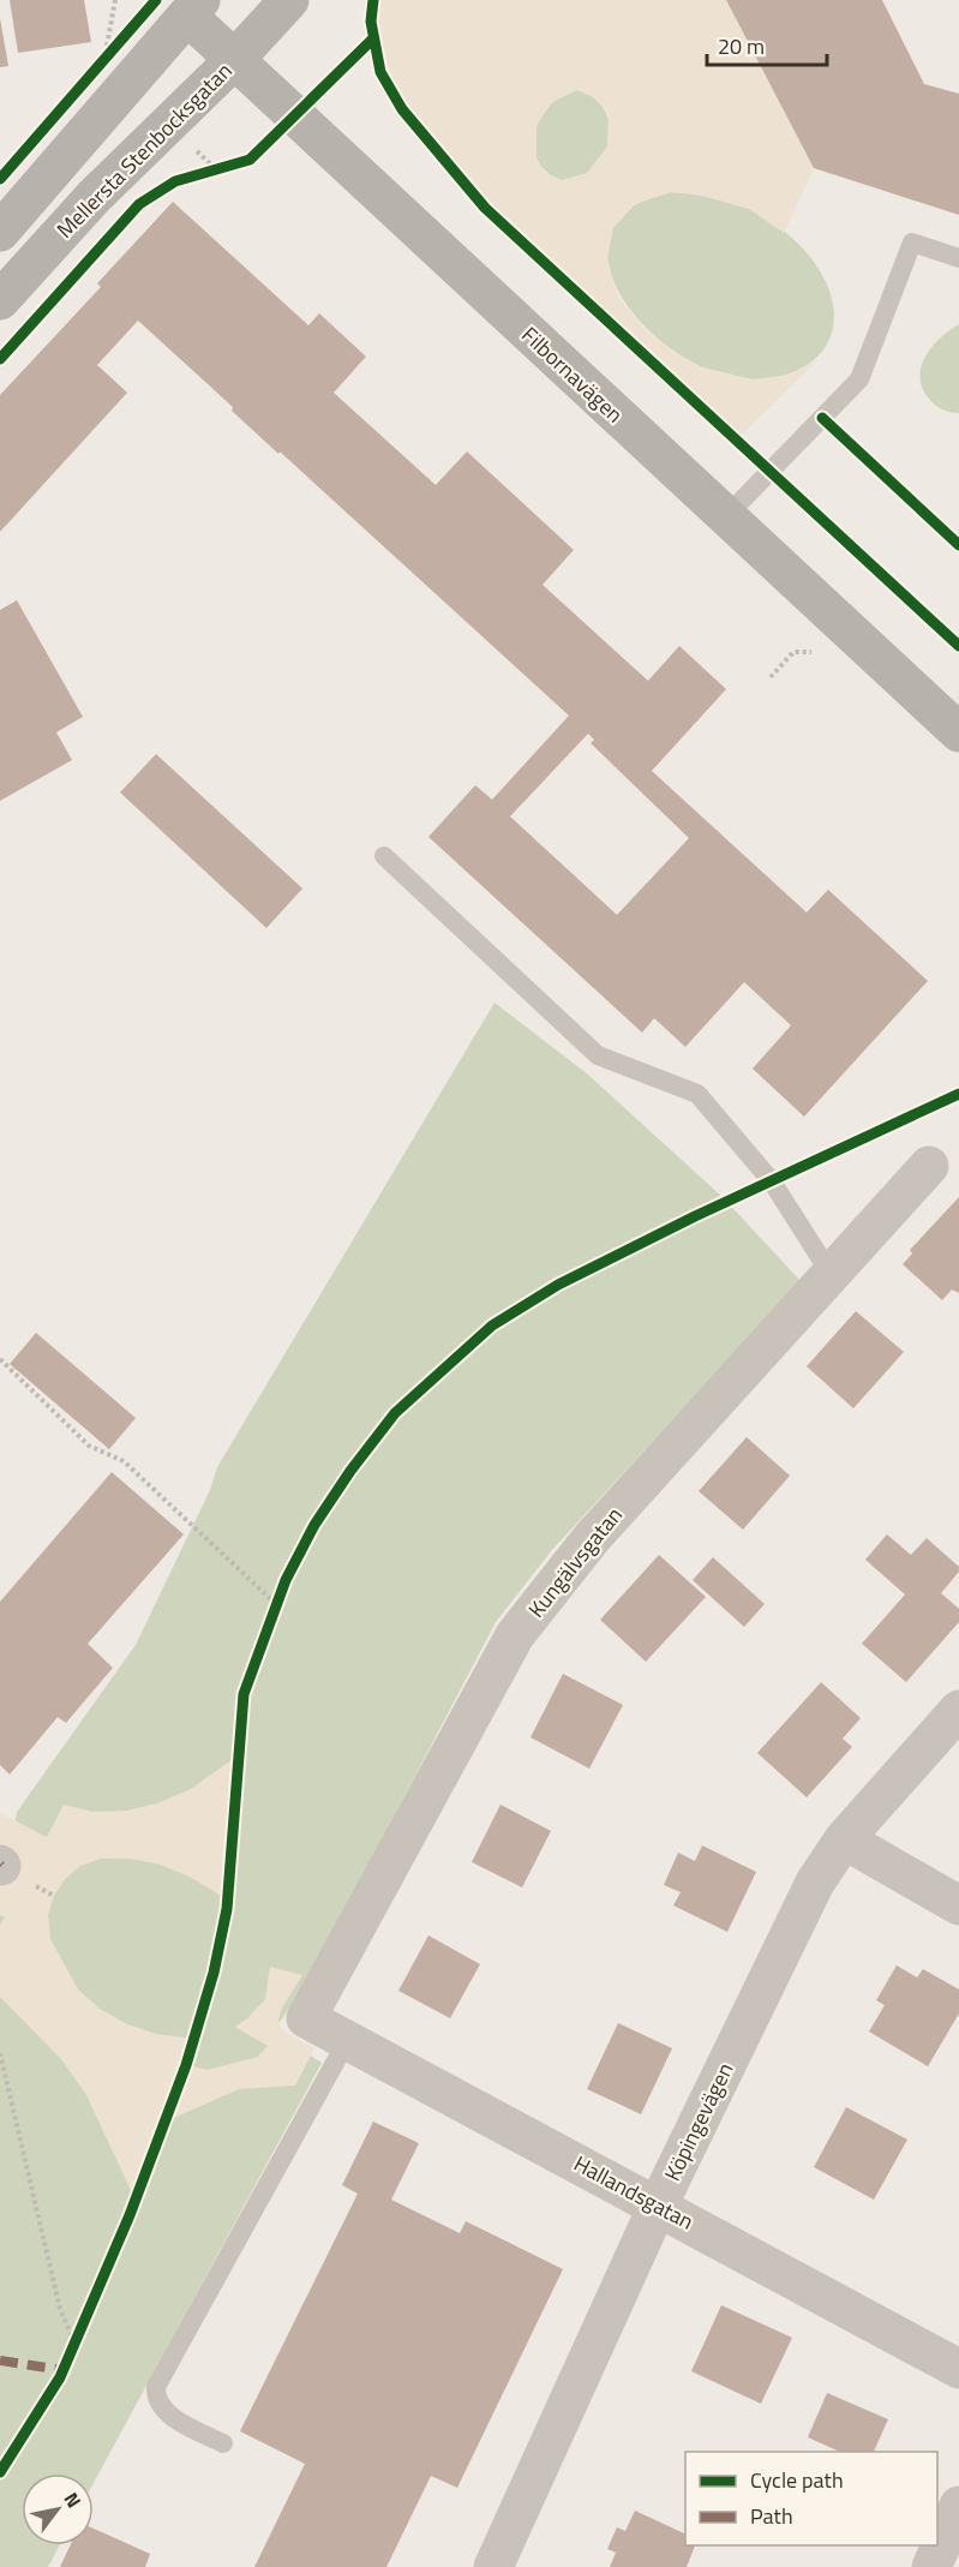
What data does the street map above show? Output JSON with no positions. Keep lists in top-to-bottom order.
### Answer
{
  "streets": {
    "street": [
      "Mellersta Stenbocksgatan",
      "Filbornavägen",
      "Kungälvsgatan",
      "Köpingevägen",
      "Hallandsgatan"
    ]
  },
  "crossings": [
    ["Mellersta Stenbocksgatan", "Filbornavägen"],
    ["Kungälvsgatan", "Hallandsgatan"],
    ["Köpingevägen", "Hallandsgatan"]
  ],
  "legend": ["Cycle path", "Path"],
  "scale_bar": "20 m",
  "north": "top right"
}
